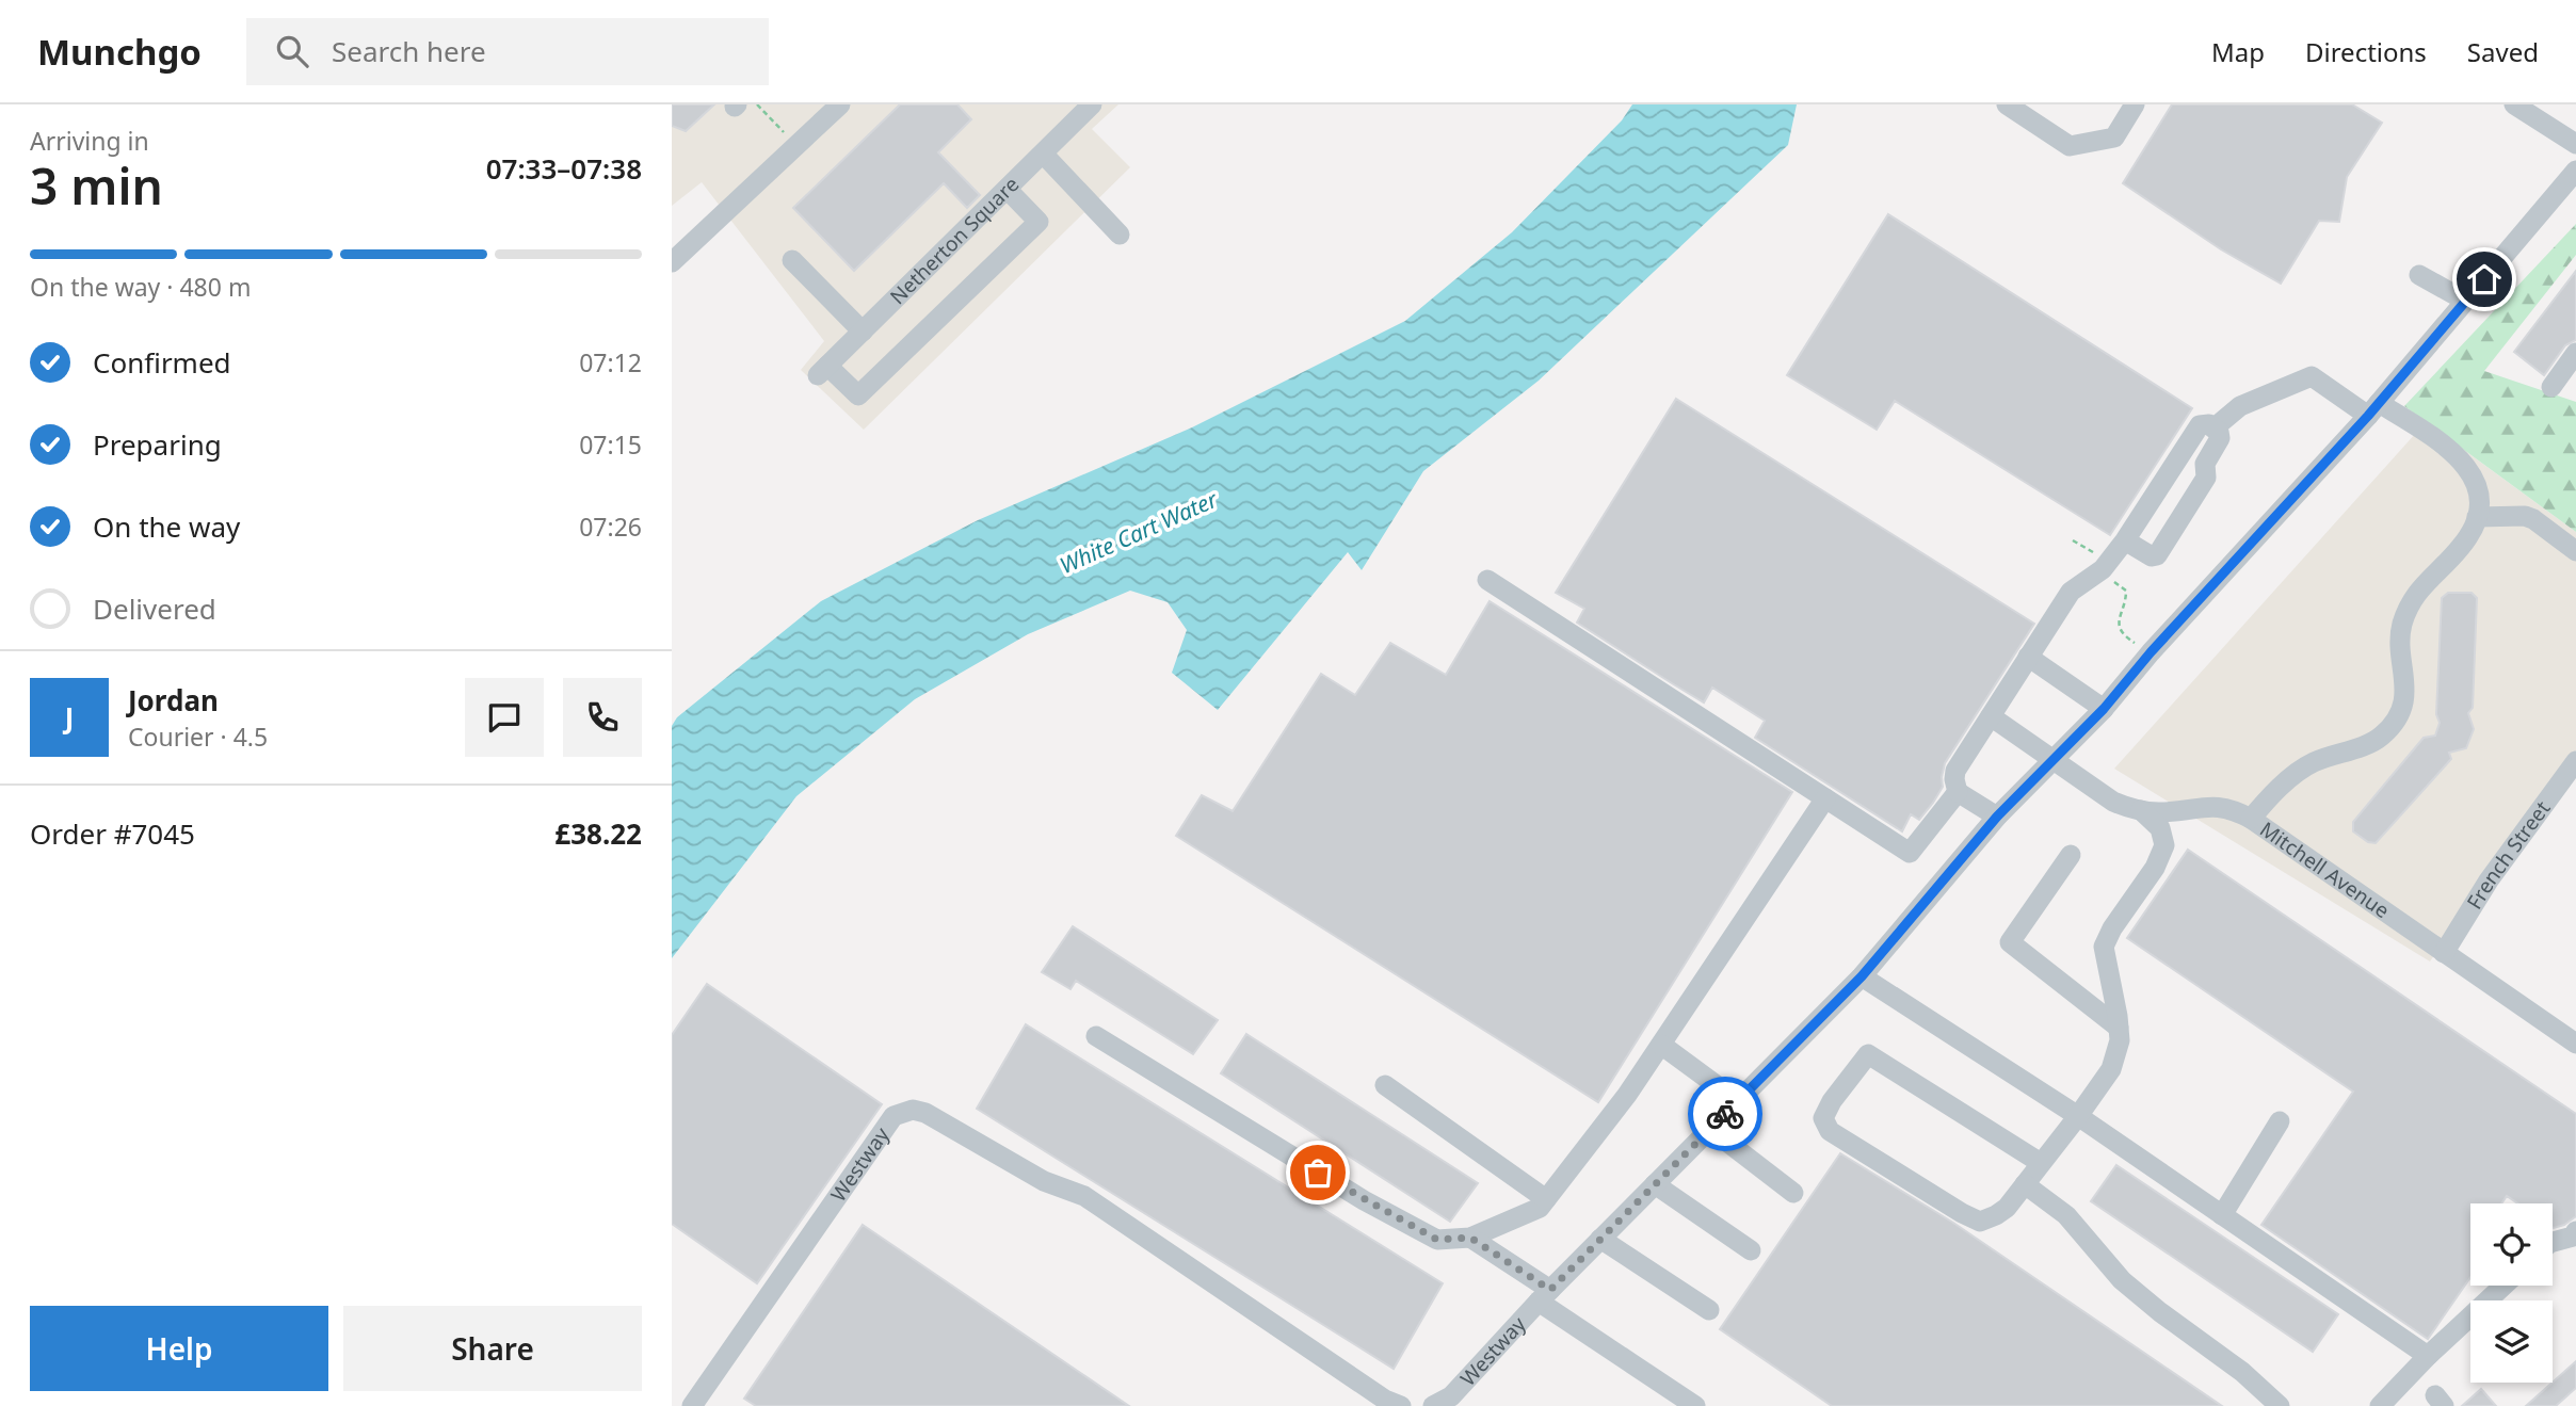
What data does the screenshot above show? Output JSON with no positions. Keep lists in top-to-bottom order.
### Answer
{
  "streets": {
    "street": [
      "Netherton Square",
      "French Street",
      "Mitchell Avenue",
      "Westway"
    ]
  },
  "crossings": [
    ["French Street", "Mitchell Avenue"],
    ["Mitchell Avenue", "Westway"]
  ],
  "water": ["White Cart Water"],
  "page": {
    "header": "Munchgo",
    "search": "Search here",
    "nav": ["Map", "Directions", "Saved"],
    "heading": ["3 min", "Arriving in", "07:33–07:38"],
    "panel": [
      "Jordan",
      "Courier · 4.5",
      "Order #7045",
      "£38.22"
    ],
    "bar": "On the way · 480 m",
    "list": [
      ["Confirmed", "07:12"],
      ["Preparing", "07:15"],
      ["On the way", "07:26"],
      "Delivered"
    ],
    "round": "J",
    "buttons": ["Help", "Share"]
  }
}
